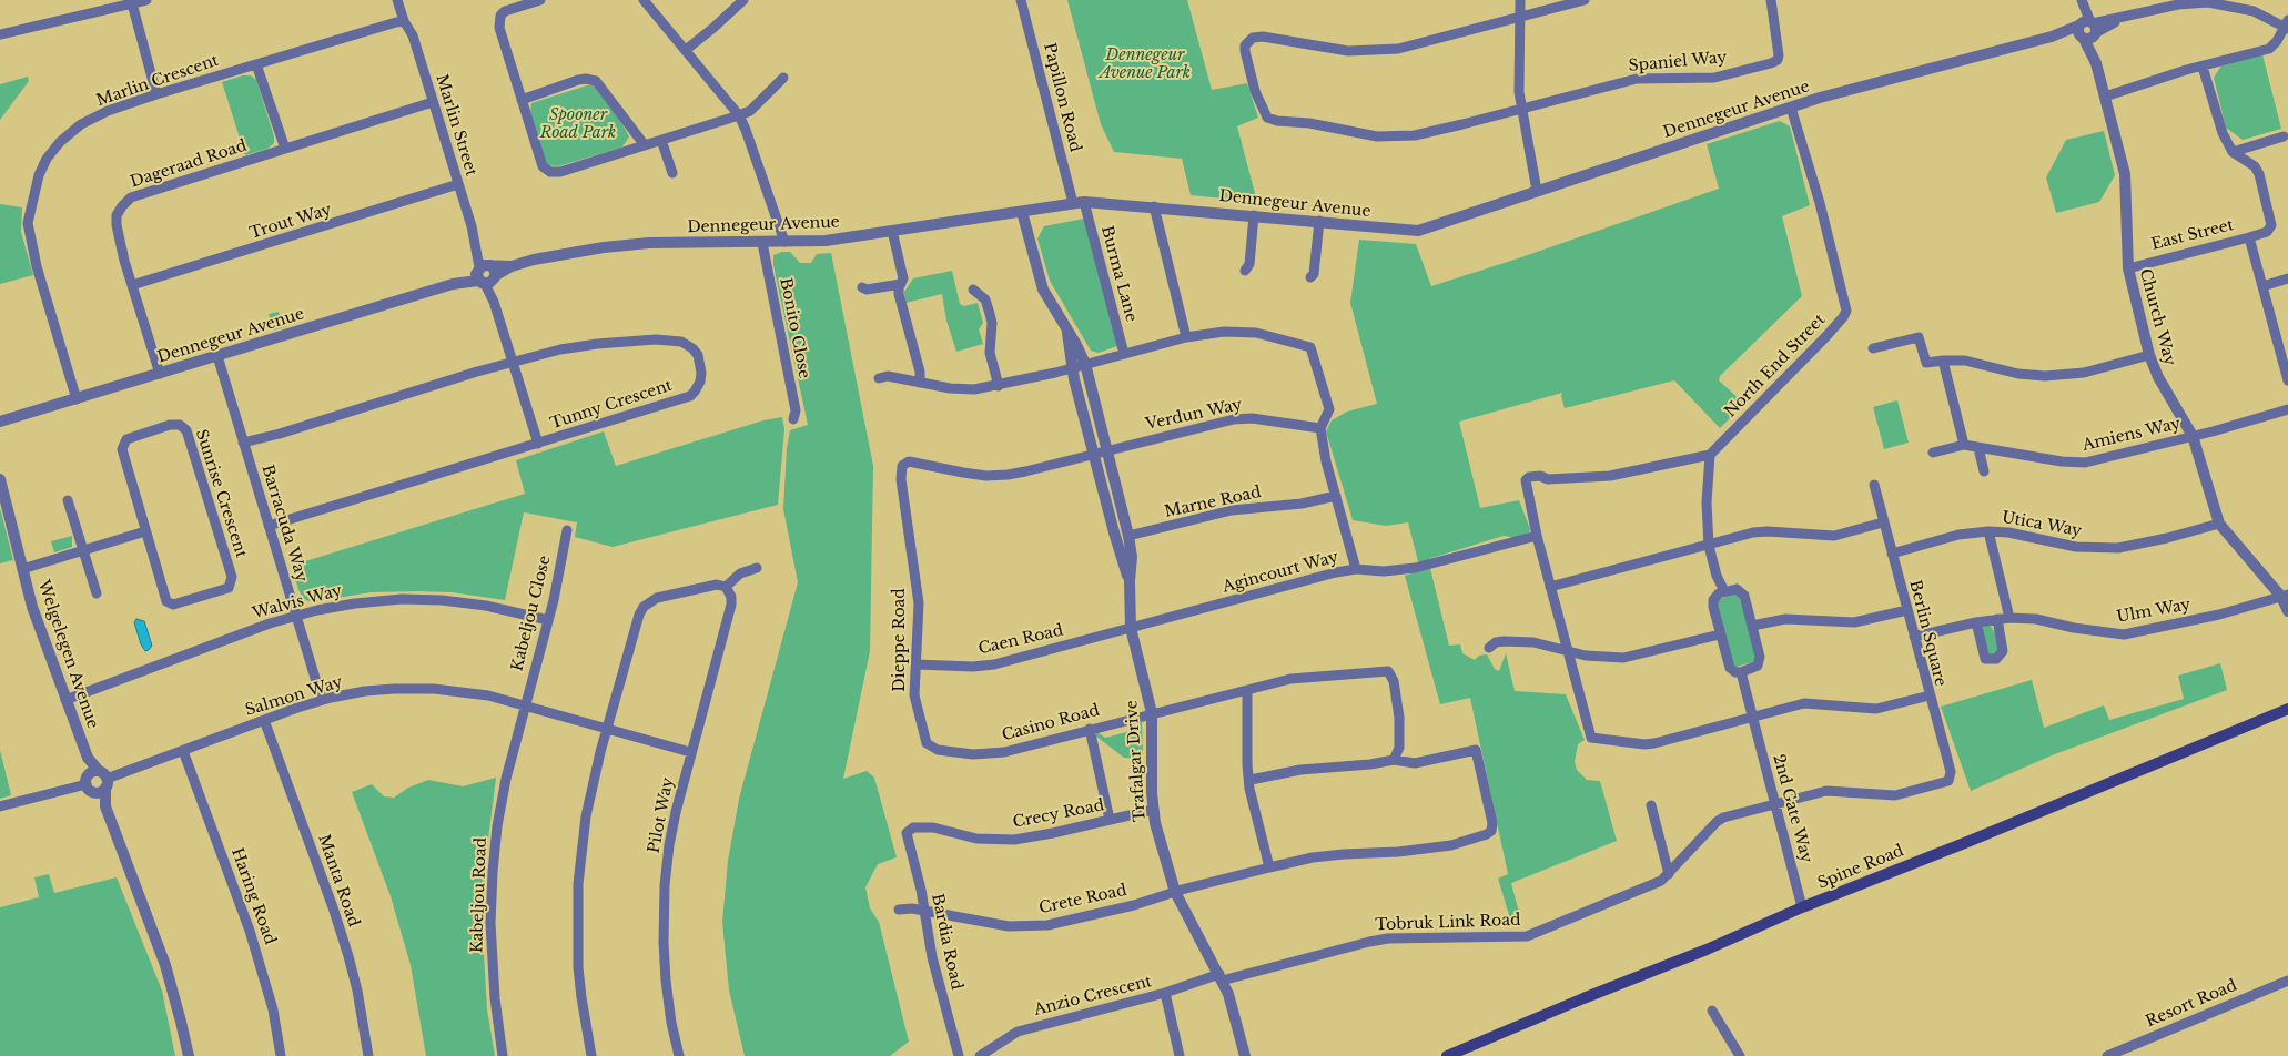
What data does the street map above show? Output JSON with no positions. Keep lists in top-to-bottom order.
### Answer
{
  "streets": {
    "main road": ["Spine Road"],
    "street": [
      "Spaniel Way",
      "Marlin Crescent",
      "Papillon Road",
      "Dennegeur Avenue",
      "Marlin Street",
      "Dageraad Road",
      "Trout Way",
      "East Street",
      "Burma Lane",
      "Church Way",
      "Bonito Close",
      "North End Street",
      "Tunny Crescent",
      "Verdun Way",
      "Amiens Way",
      "Sunrise Crescent",
      "Marne Road",
      "Barracuda Way",
      "Utica Way",
      "Agincourt Way",
      "Walvis Way",
      "Ulm Way",
      "Kabeljou Close",
      "Berlin Square",
      "Dieppe Road",
      "Caen Road",
      "Welgelegen Avenue",
      "Salmon Way",
      "Casino Road",
      "Trafalgar Drive",
      "2nd Gate Way",
      "Crecy Road",
      "Pilot Way",
      "Manta Road",
      "Kabeljou Road",
      "Haring Road",
      "Crete Road",
      "Tobruk Link Road",
      "Bardia Road",
      "Anzio Crescent",
      "Resort Road"
    ]
  },
  "crossings": [
    ["Marlin Crescent", "Dennegeur Avenue"],
    ["Marlin Crescent", "Marlin Street"],
    ["Papillon Road", "Dennegeur Avenue"],
    ["Papillon Road", "Burma Lane"],
    ["Dennegeur Avenue", "Marlin Street"],
    ["Dennegeur Avenue", "Dageraad Road"],
    ["Dennegeur Avenue", "Burma Lane"],
    ["Dennegeur Avenue", "Church Way"],
    ["Dennegeur Avenue", "Bonito Close"],
    ["Dennegeur Avenue", "North End Street"],
    ["Dennegeur Avenue", "Barracuda Way"],
    ["Dennegeur Avenue", "Trafalgar Drive"],
    ["Marlin Street", "Dageraad Road"],
    ["Marlin Street", "Trout Way"],
    ["Marlin Street", "Tunny Crescent"],
    ["Dageraad Road", "Trout Way"],
    ["East Street", "Church Way"],
    ["Church Way", "Amiens Way"],
    ["Church Way", "Utica Way"],
    ["Church Way", "Ulm Way"],
    ["North End Street", "Berlin Square"],
    ["Tunny Crescent", "Barracuda Way"],
    ["Verdun Way", "Dieppe Road"],
    ["Verdun Way", "Trafalgar Drive"],
    ["Marne Road", "Trafalgar Drive"],
    ["Barracuda Way", "Walvis Way"],
    ["Barracuda Way", "Salmon Way"],
    ["Utica Way", "Berlin Square"],
    ["Agincourt Way", "Berlin Square"],
    ["Agincourt Way", "Caen Road"],
    ["Agincourt Way", "Trafalgar Drive"],
    ["Walvis Way", "Kabeljou Close"],
    ["Walvis Way", "Welgelegen Avenue"],
    ["Ulm Way", "Berlin Square"],
    ["Kabeljou Close", "Salmon Way"],
    ["Kabeljou Close", "Kabeljou Road"],
    ["Berlin Square", "2nd Gate Way"],
    ["Berlin Square", "Tobruk Link Road"],
    ["Dieppe Road", "Caen Road"],
    ["Dieppe Road", "Casino Road"],
    ["Caen Road", "Trafalgar Drive"],
    ["Welgelegen Avenue", "Salmon Way"],
    ["Salmon Way", "Pilot Way"],
    ["Salmon Way", "Manta Road"],
    ["Salmon Way", "Kabeljou Road"],
    ["Salmon Way", "Haring Road"],
    ["Casino Road", "Trafalgar Drive"],
    ["Casino Road", "Crete Road"],
    ["Trafalgar Drive", "Crecy Road"],
    ["Trafalgar Drive", "Crete Road"],
    ["Trafalgar Drive", "Tobruk Link Road"],
    ["Trafalgar Drive", "Anzio Crescent"],
    ["2nd Gate Way", "Spine Road"],
    ["2nd Gate Way", "Tobruk Link Road"],
    ["Crecy Road", "Bardia Road"],
    ["Crete Road", "Bardia Road"],
    ["Tobruk Link Road", "Anzio Crescent"]
  ],
  "parks": ["Dennegeur Avenue Park", "Spooner Road Park"]
}
